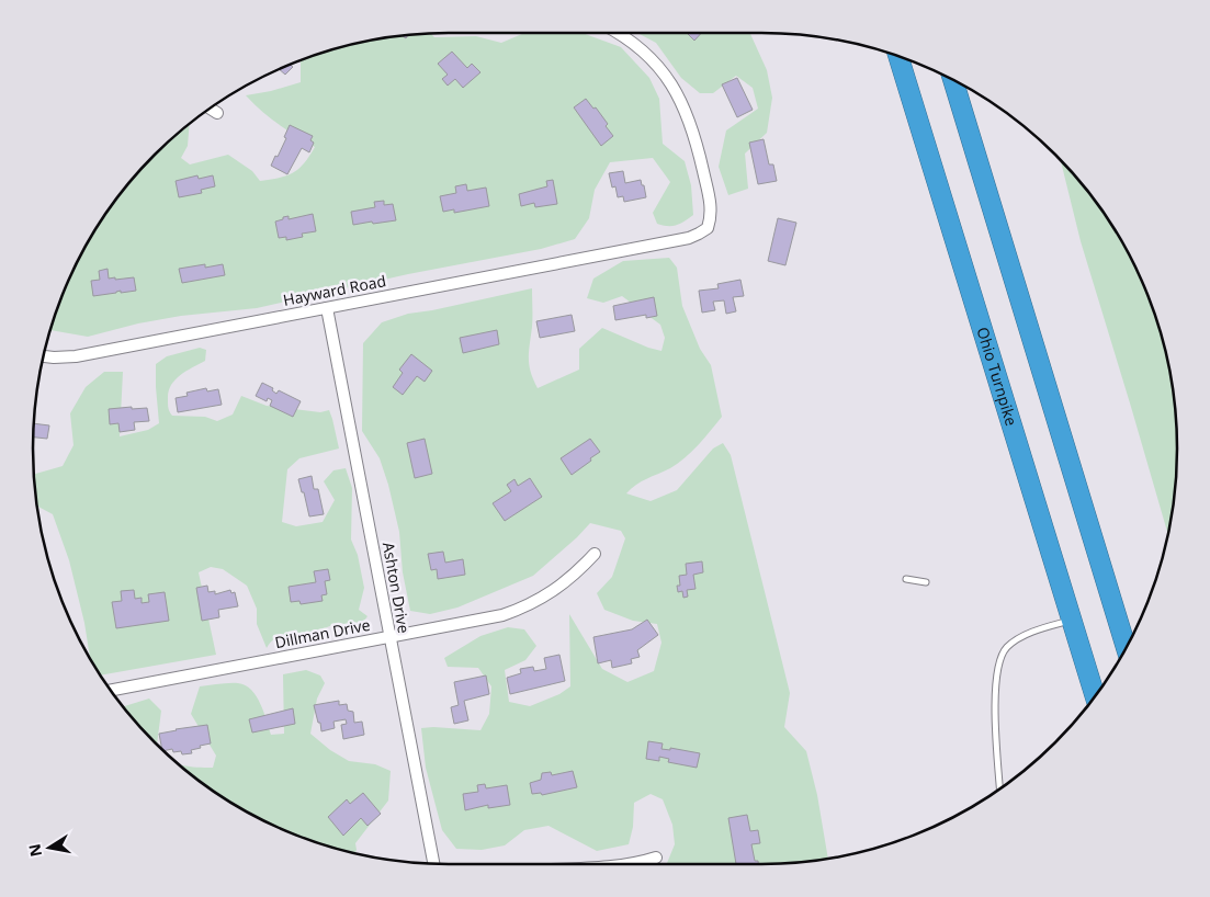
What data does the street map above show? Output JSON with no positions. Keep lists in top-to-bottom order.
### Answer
{
  "streets": {
    "highway": ["Ohio Turnpike"],
    "street": ["Hayward Road", "Ashton Drive", "Dillman Drive"]
  },
  "crossings": [
    ["Hayward Road", "Ashton Drive"],
    ["Ashton Drive", "Dillman Drive"]
  ],
  "north": "left"
}
